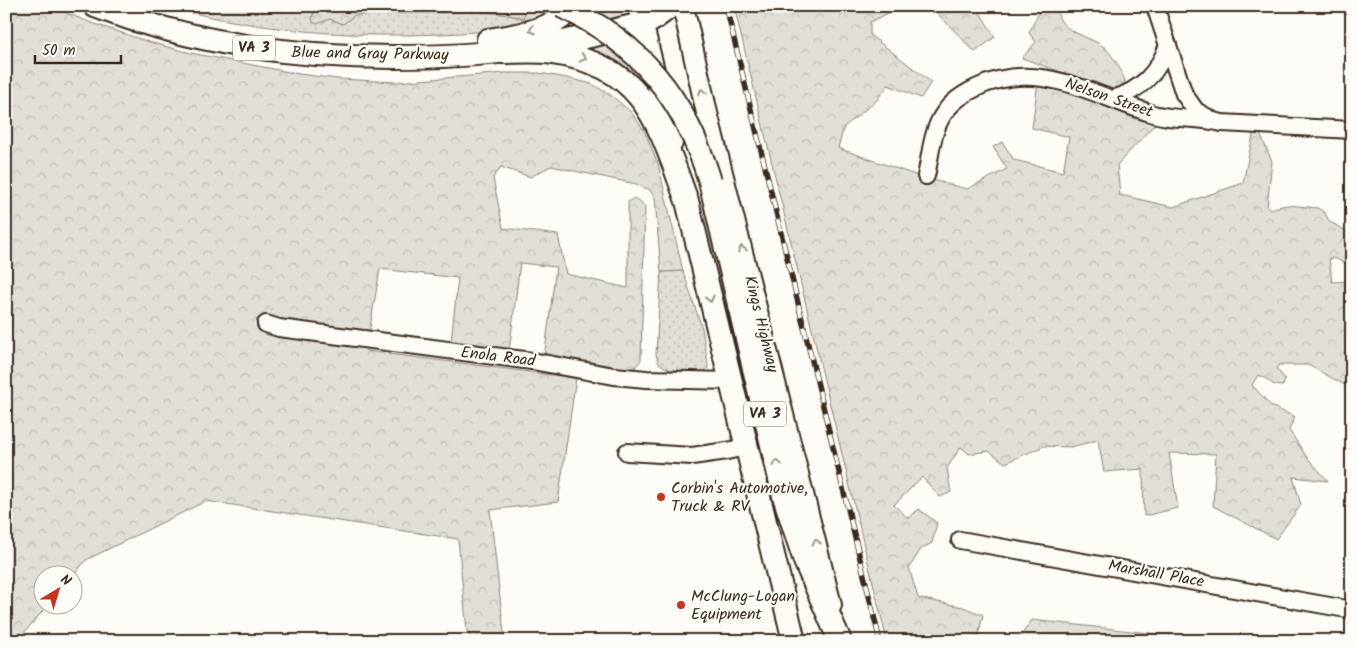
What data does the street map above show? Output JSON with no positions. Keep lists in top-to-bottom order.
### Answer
{
  "streets": {
    "highway": ["VA 3", "Blue and Gray Parkway"],
    "main road": ["Kings Highway"],
    "street": ["Nelson Street", "Enola Road", "Marshall Place"]
  },
  "crossings": [
    ["VA 3", "Blue and Gray Parkway"],
    ["VA 3", "Kings Highway"],
    ["VA 3", "Enola Road"]
  ],
  "one_way": ["Kings Highway"],
  "places": ["Corbin's Automotive, Truck & RV", "McClung-Logan Equipment"],
  "scale_bar": "50 m",
  "north": "top right"
}
